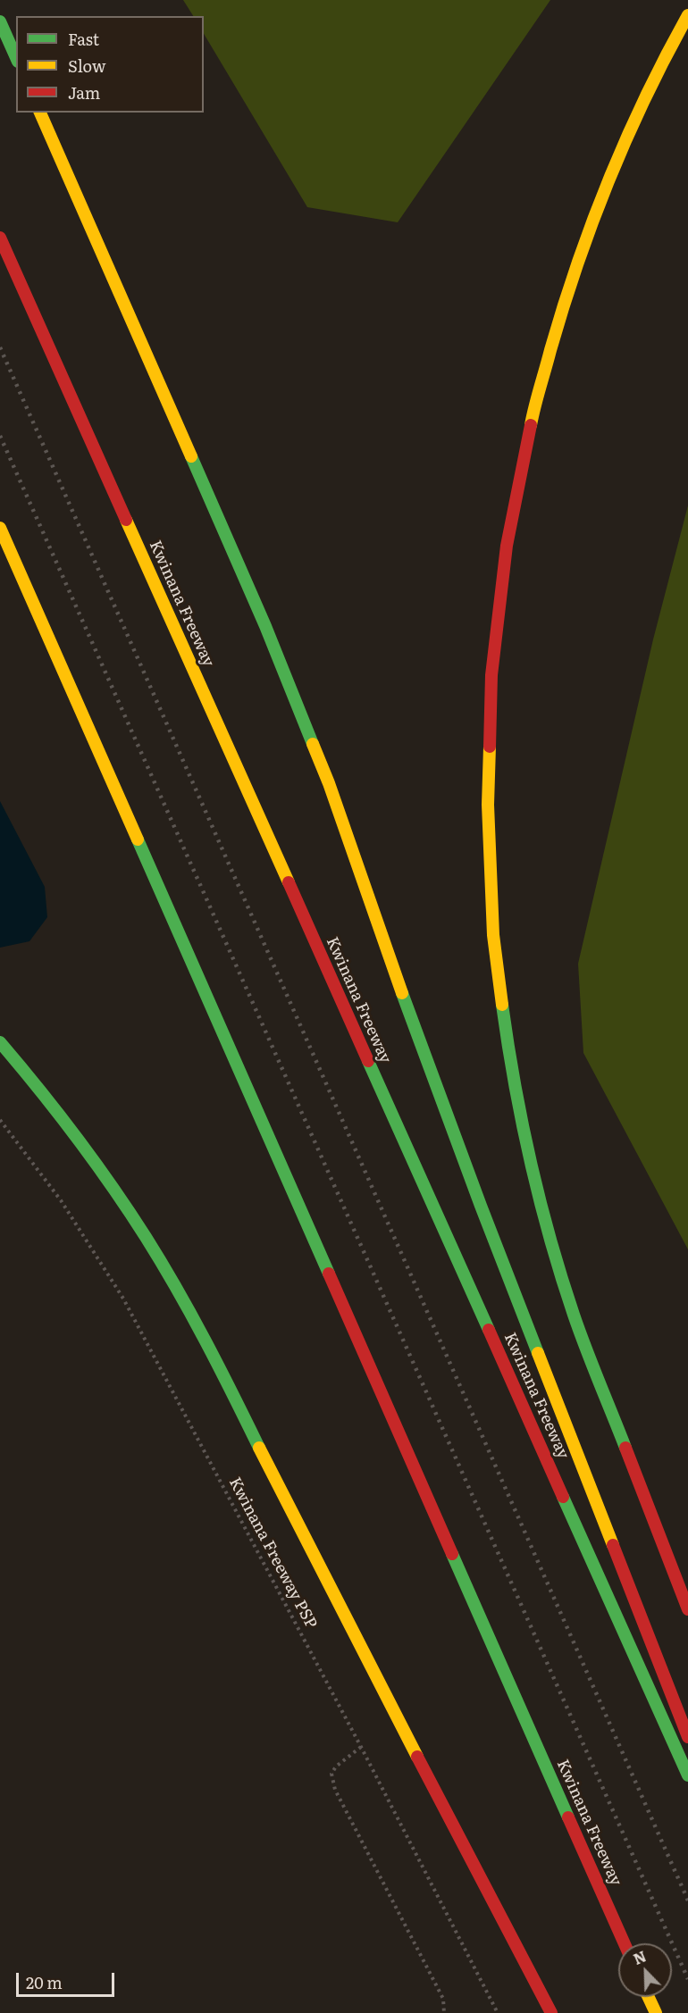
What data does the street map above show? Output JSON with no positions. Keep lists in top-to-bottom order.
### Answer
{
  "streets": {
    "highway": ["Kwinana Freeway"],
    "path": ["Kwinana Freeway PSP"]
  },
  "legend": ["Fast", "Slow", "Jam"],
  "scale_bar": "20 m",
  "north": "top left"
}
